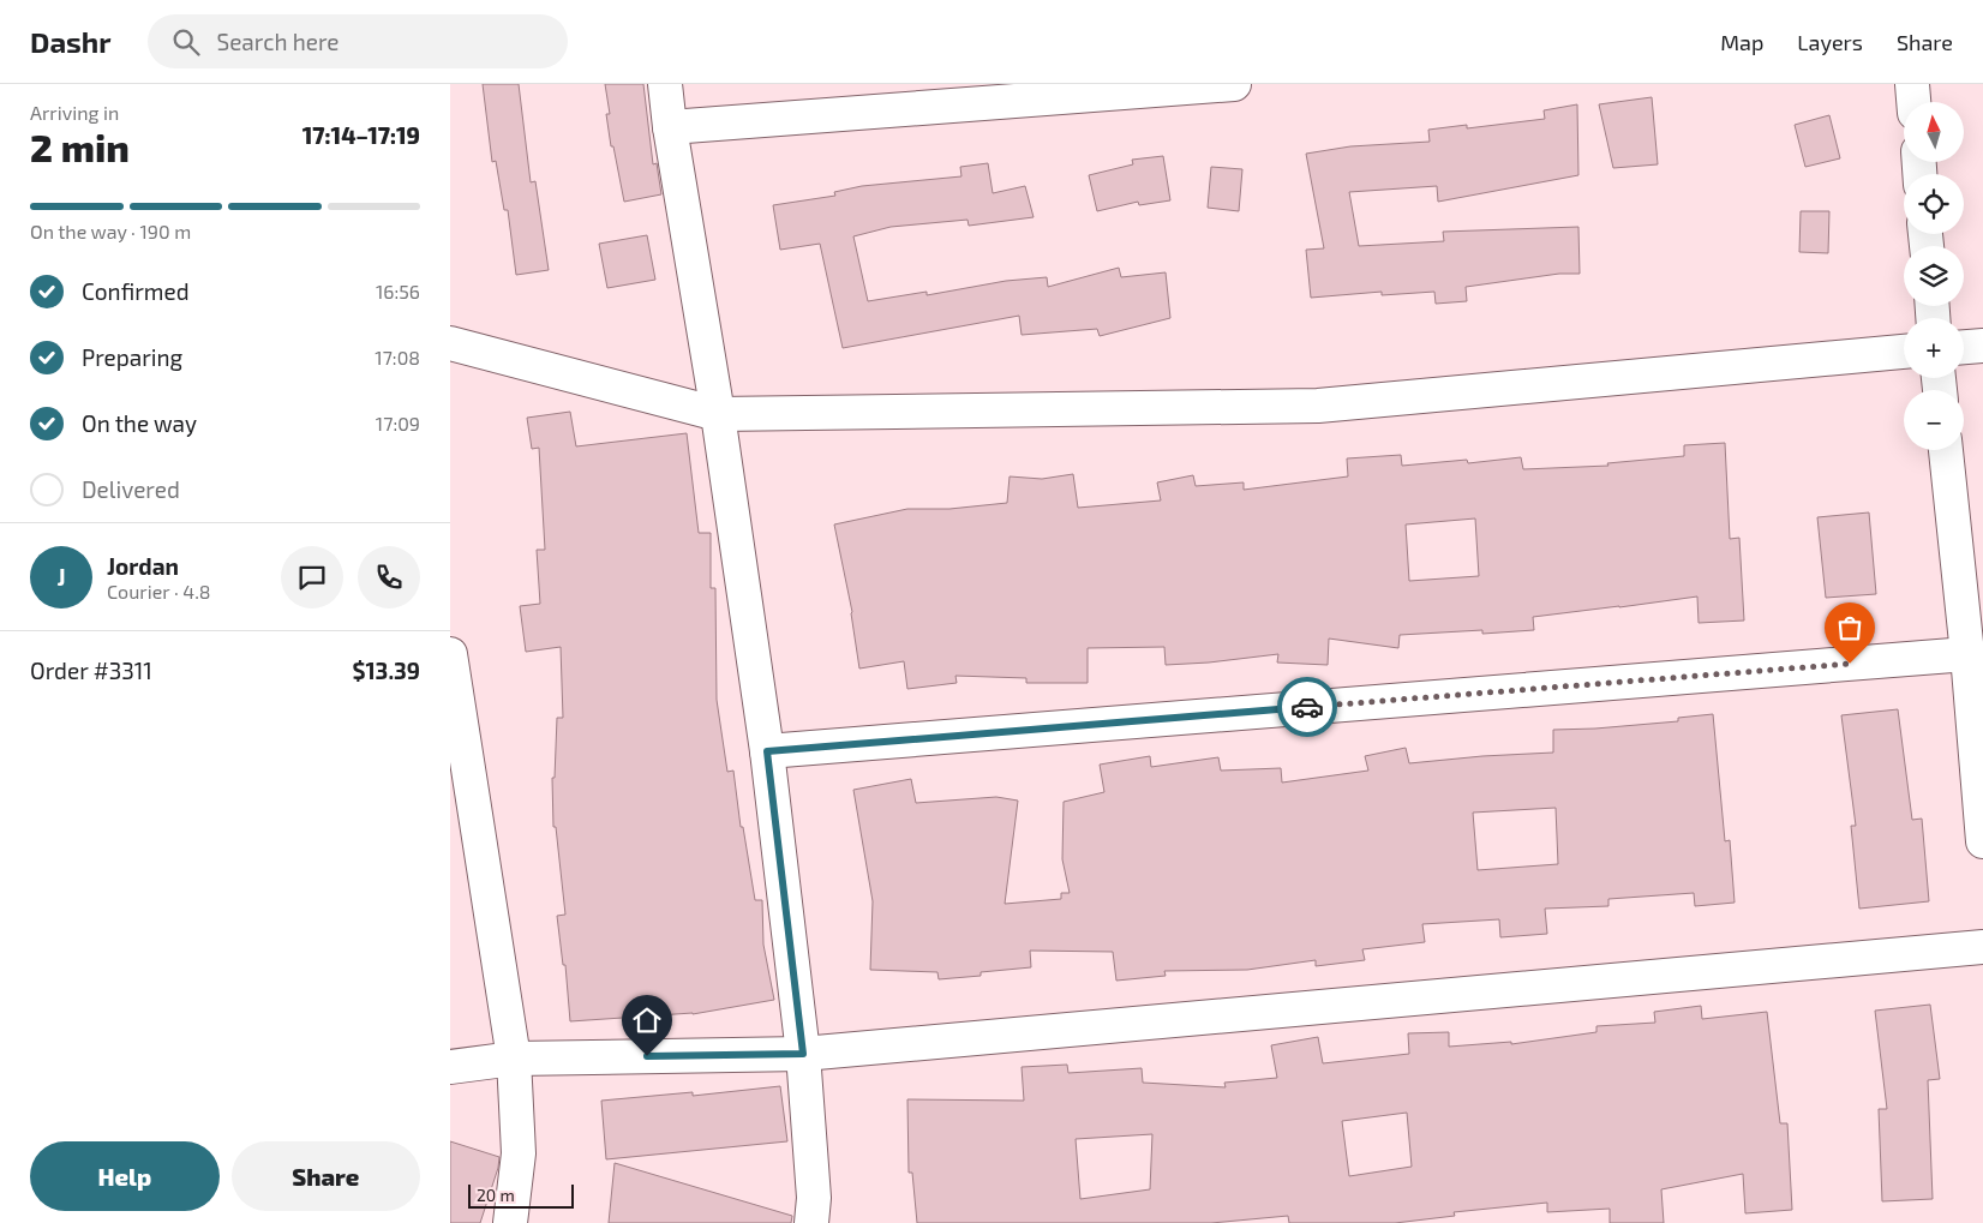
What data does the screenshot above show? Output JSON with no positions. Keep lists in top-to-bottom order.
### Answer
{
  "scale_bar": "20 m",
  "north": "top",
  "page": {
    "header": "Dashr",
    "search": "Search here",
    "nav": ["Map", "Layers", "Share"],
    "heading": ["2 min", "Arriving in", "17:14–17:19"],
    "panel": [
      "Jordan",
      "Courier · 4.8",
      "Order #3311",
      "$13.39"
    ],
    "map_buttons": ["+", "−"],
    "bar": "On the way · 190 m",
    "list": [
      ["Confirmed", "16:56"],
      ["Preparing", "17:08"],
      ["On the way", "17:09"],
      "Delivered"
    ],
    "round": "J",
    "buttons": ["Help", "Share"],
    "scale": "20 m"
  }
}
